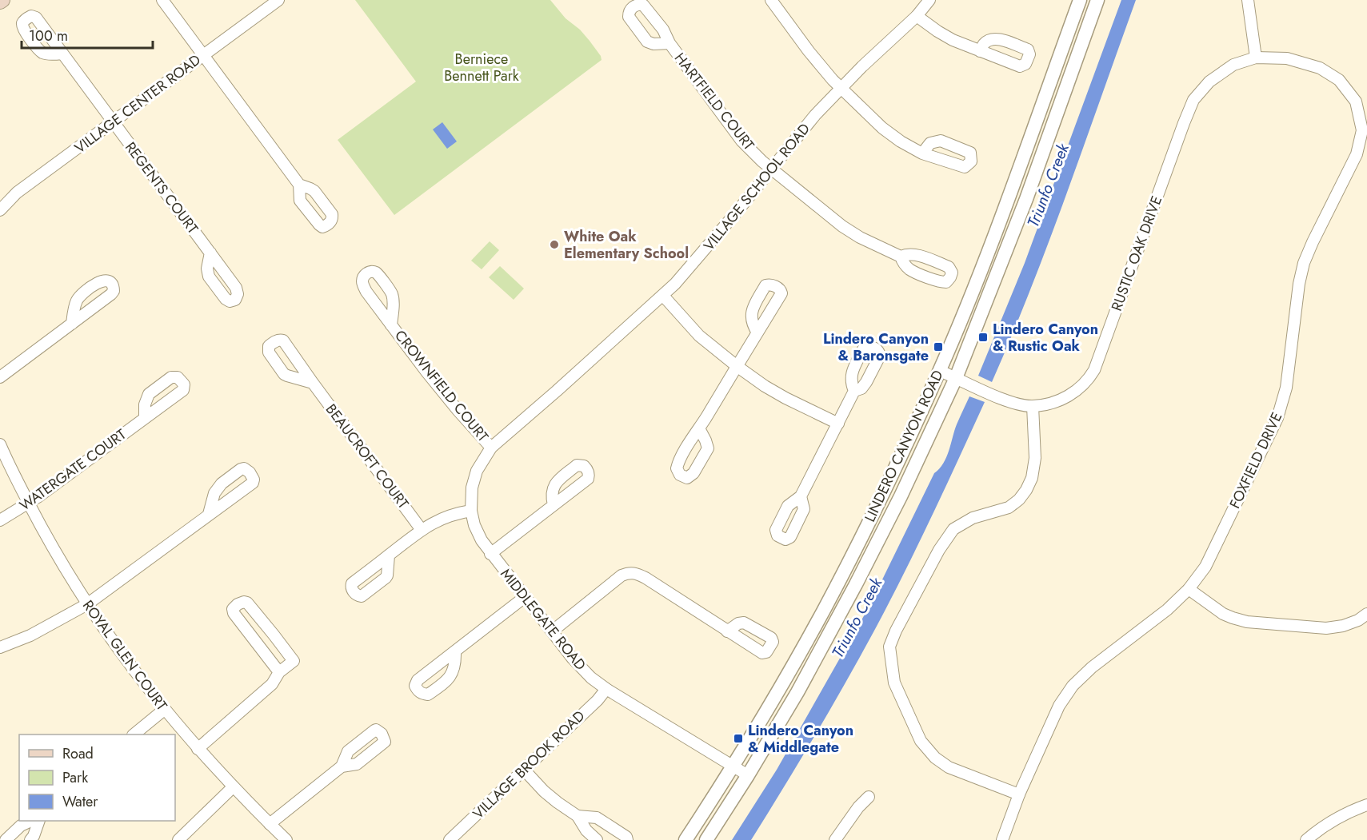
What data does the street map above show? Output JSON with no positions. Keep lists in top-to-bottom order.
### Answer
{
  "streets": {
    "street": [
      "HARTFIELD COURT",
      "VILLAGE CENTER ROAD",
      "VILLAGE SCHOOL ROAD",
      "REGENTS COURT",
      "RUSTIC OAK DRIVE",
      "CROWNFIELD COURT",
      "LINDERO CANYON ROAD",
      "BEAUCROFT COURT",
      "FOXFIELD DRIVE",
      "WATERGATE COURT",
      "MIDDLEGATE ROAD",
      "ROYAL GLEN COURT",
      "VILLAGE BROOK ROAD"
    ]
  },
  "crossings": [
    ["HARTFIELD COURT", "VILLAGE SCHOOL ROAD"],
    ["VILLAGE CENTER ROAD", "REGENTS COURT"],
    ["VILLAGE SCHOOL ROAD", "MIDDLEGATE ROAD"],
    ["RUSTIC OAK DRIVE", "LINDERO CANYON ROAD"],
    ["RUSTIC OAK DRIVE", "FOXFIELD DRIVE"],
    ["CROWNFIELD COURT", "MIDDLEGATE ROAD"],
    ["LINDERO CANYON ROAD", "MIDDLEGATE ROAD"],
    ["WATERGATE COURT", "ROYAL GLEN COURT"],
    ["MIDDLEGATE ROAD", "VILLAGE BROOK ROAD"]
  ],
  "water": ["Triunfo Creek"],
  "parks": ["Berniece Bennett Park"],
  "places": {
    "other": ["White Oak Elementary School"],
    "transit": ["Lindero Canyon & Rustic Oak", "Lindero Canyon & Baronsgate", "Lindero Canyon & Middlegate"]
  },
  "legend": ["Road", "Park", "Water"],
  "scale_bar": "100 m"
}
